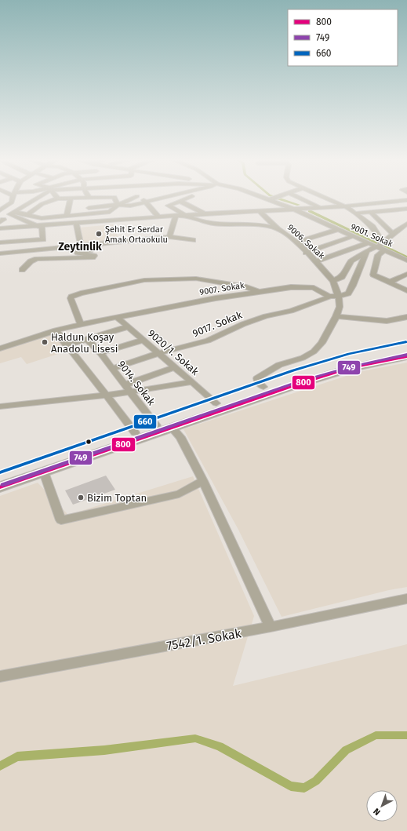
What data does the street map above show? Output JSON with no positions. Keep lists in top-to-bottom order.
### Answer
{
  "streets": {
    "street": [
      "9001. Sokak",
      "9006. Sokak",
      "9007. Sokak",
      "9017. Sokak",
      "9020/1. Sokak",
      "9014. Sokak",
      "7542/1. Sokak"
    ]
  },
  "crossings": [
    ["9007. Sokak", "9017. Sokak"],
    ["9007. Sokak", "9020/1. Sokak"],
    ["9017. Sokak", "9020/1. Sokak"],
    ["9017. Sokak", "9014. Sokak"]
  ],
  "districts": ["Zeytinlik"],
  "places": ["Şehit Er Serdar Amak Ortaokulu", "Haldun Koşay Anadolu Lisesi", "Bizim Toptan"],
  "lines": ["transit line 660", "transit line 749", "transit line 800"],
  "legend": ["800", "749", "660"],
  "north": "bottom left"
}
